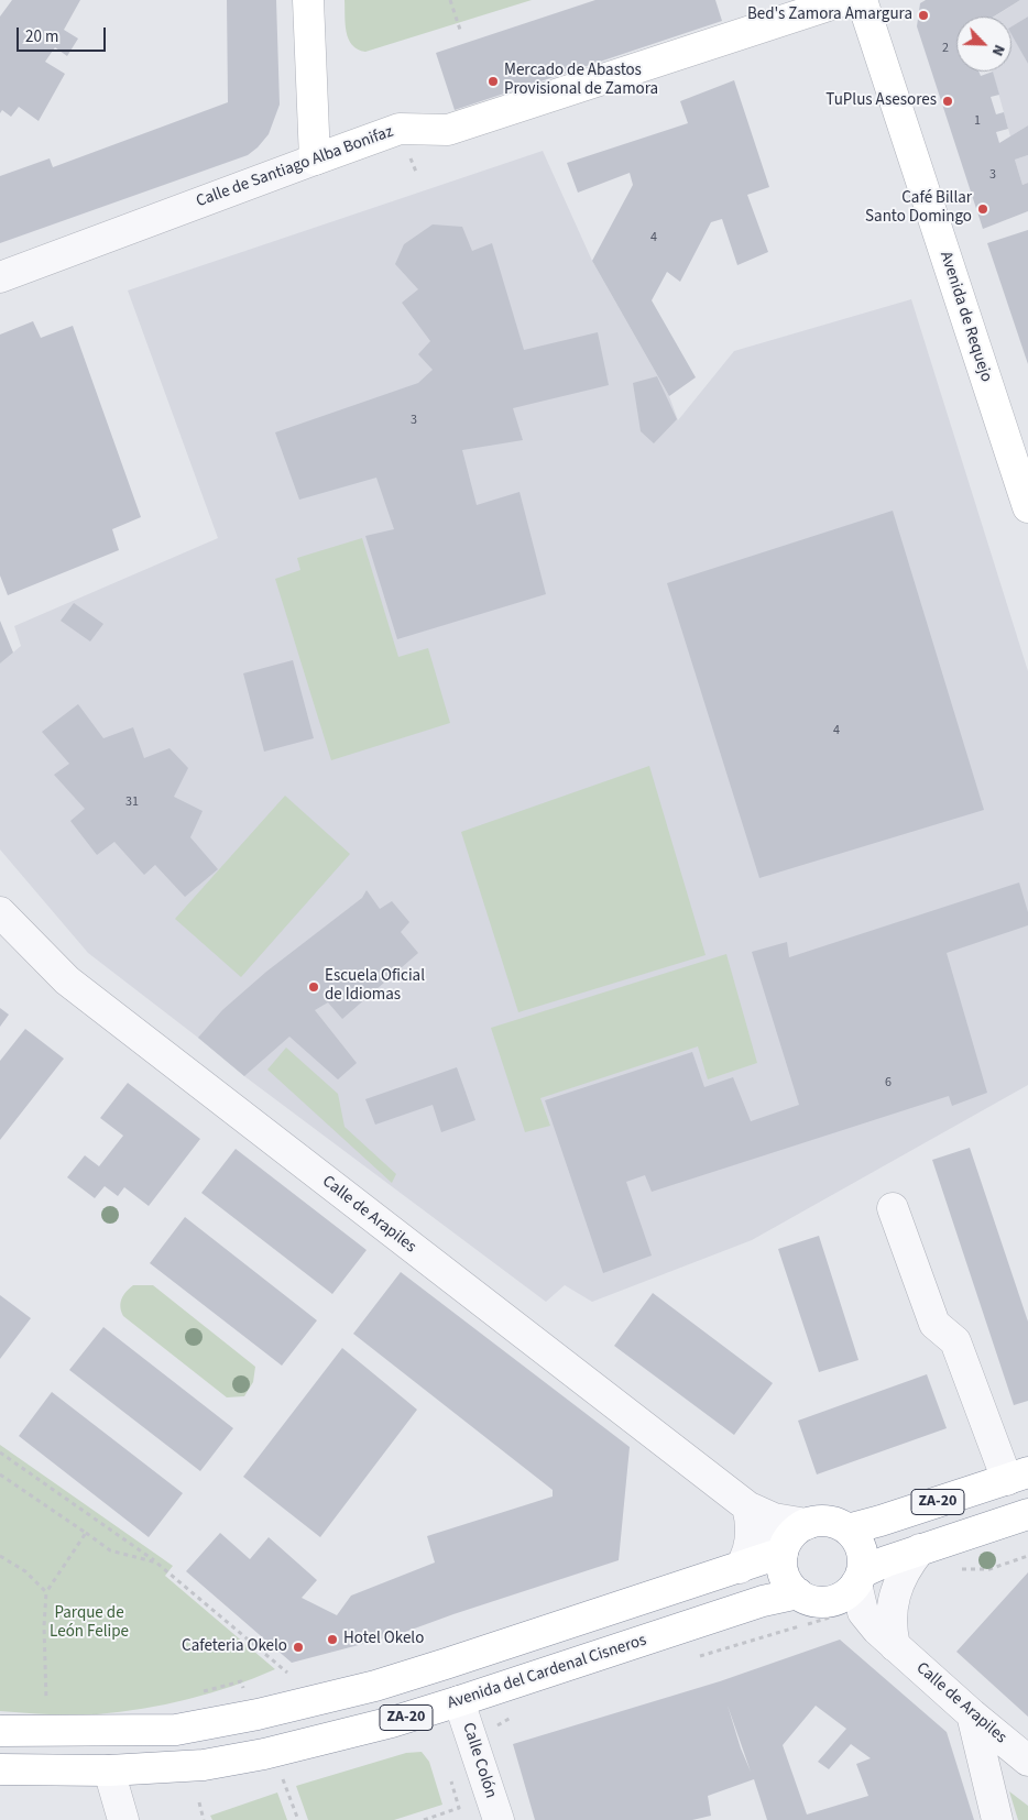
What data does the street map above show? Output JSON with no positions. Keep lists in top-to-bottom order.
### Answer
{
  "streets": {
    "main road": [
      "Calle de Santiago Alba Bonifaz",
      "Avenida de Requejo",
      "ZA-20",
      "Avenida del Cardenal Cisneros"
    ],
    "street": ["Calle de Arapiles", "Calle Colón"]
  },
  "crossings": [
    ["Calle de Arapiles", "ZA-20"],
    ["Calle de Arapiles", "Avenida del Cardenal Cisneros"],
    ["ZA-20", "Avenida del Cardenal Cisneros"],
    ["Avenida del Cardenal Cisneros", "Calle Colón"]
  ],
  "parks": ["Parque de León Felipe"],
  "places": [
    "Bed's Zamora Amargura",
    "Mercado de Abastos Provisional de Zamora",
    "TuPlus Asesores",
    "Café Billar Santo Domingo",
    "Escuela Oficial de Idiomas",
    "Hotel Okelo",
    "Cafeteria Okelo"
  ],
  "house_numbers": [
    "2",
    "1",
    "3",
    "4",
    "3",
    "4",
    "31",
    "6"
  ],
  "scale_bar": "20 m",
  "north": "bottom right"
}
